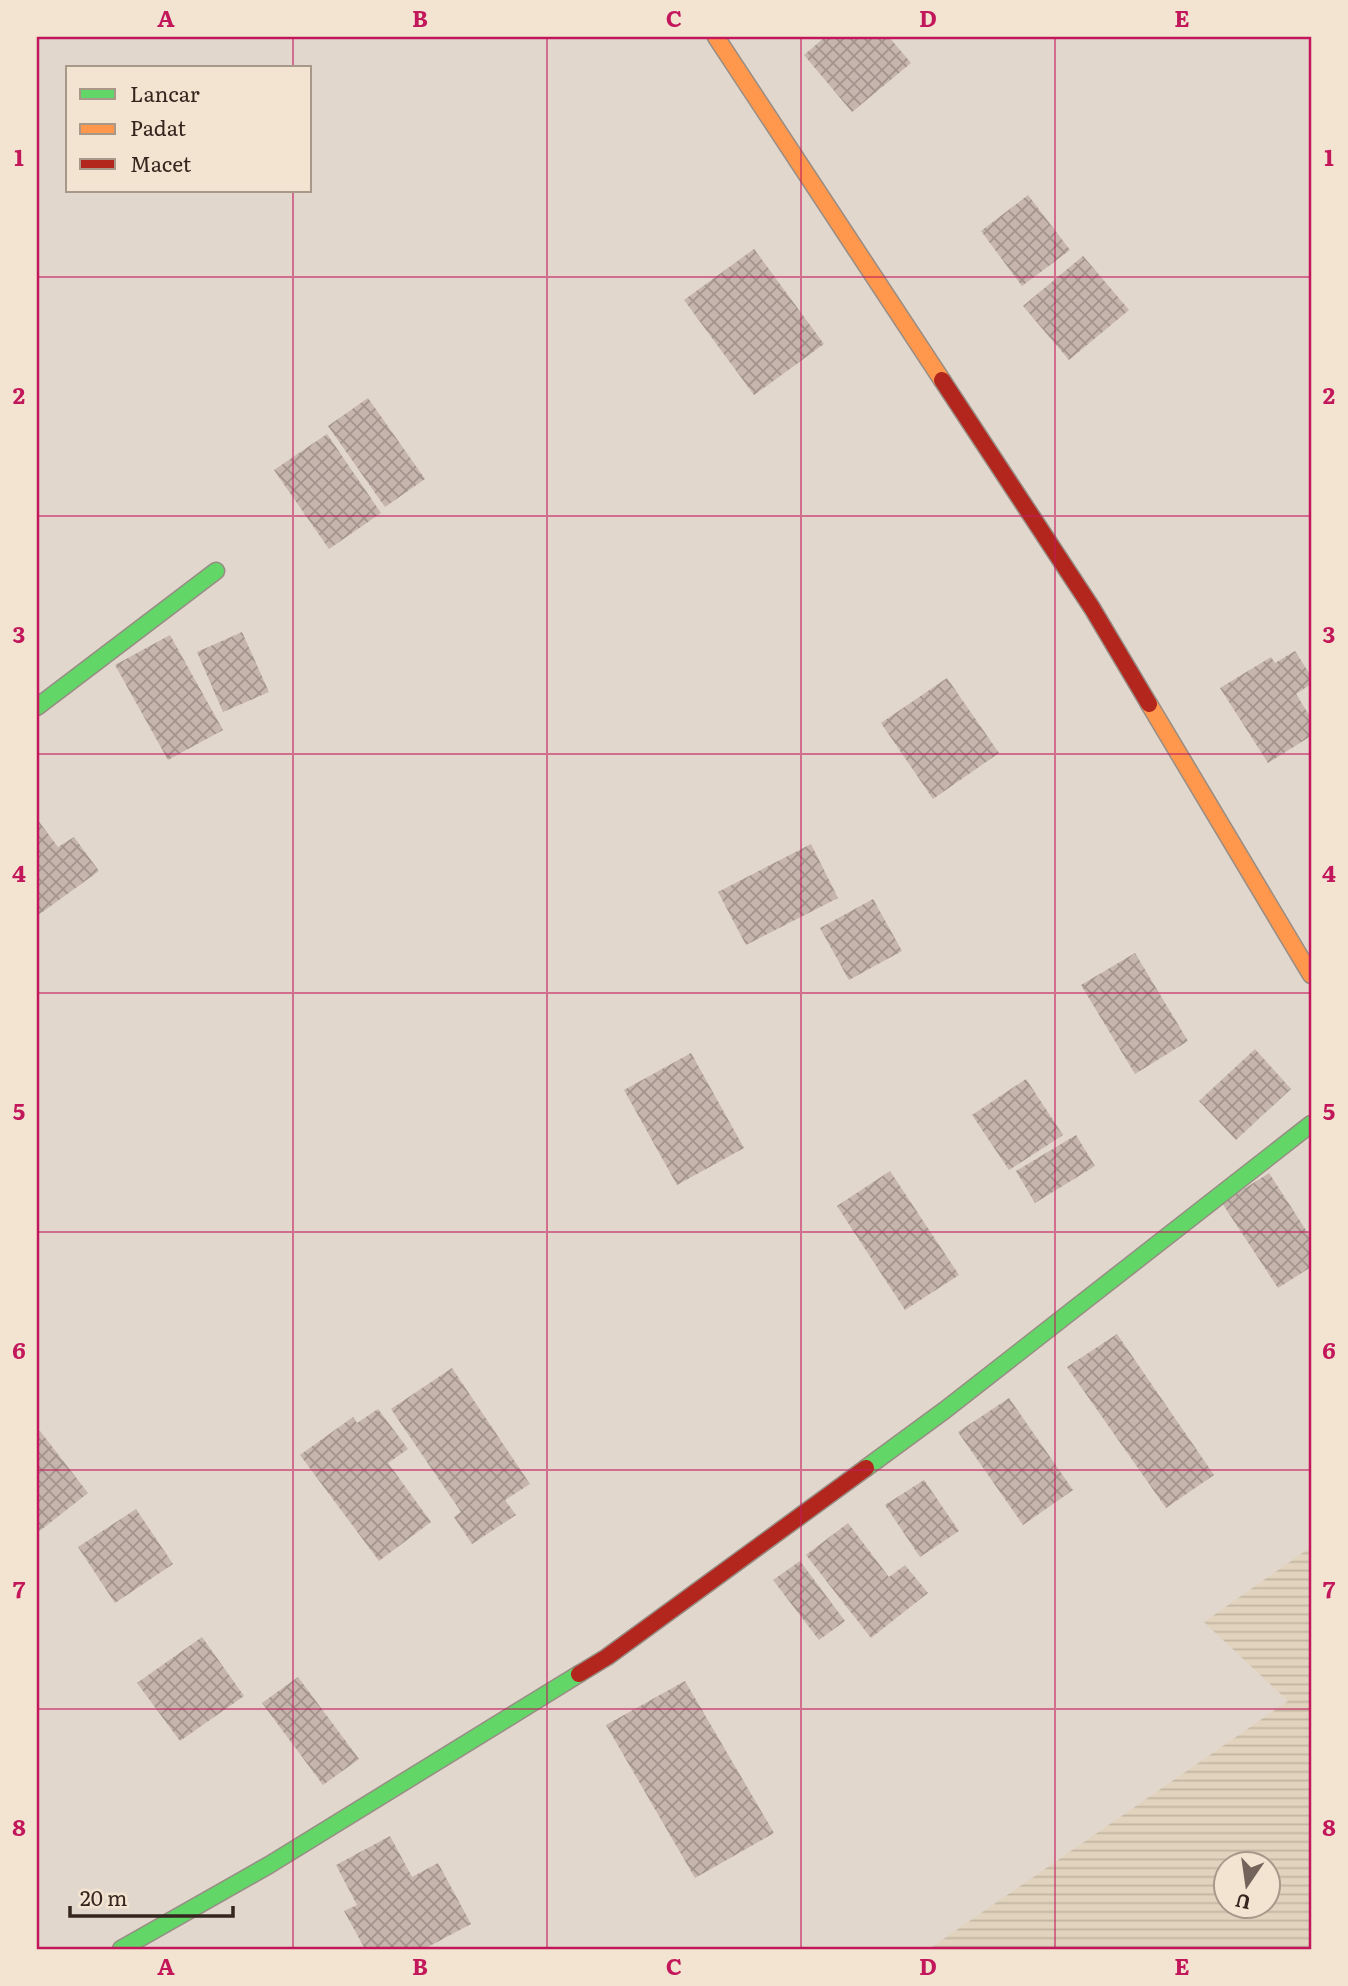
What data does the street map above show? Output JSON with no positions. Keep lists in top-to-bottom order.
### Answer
{
  "legend": ["Lancar", "Padat", "Macet"],
  "scale_bar": "20 m",
  "north": "bottom",
  "grid": {
    "columns": [
      "A",
      "B",
      "C",
      "D",
      "E"
    ],
    "rows": [
      "1",
      "2",
      "3",
      "4",
      "5",
      "6",
      "7",
      "8"
    ]
  }
}
